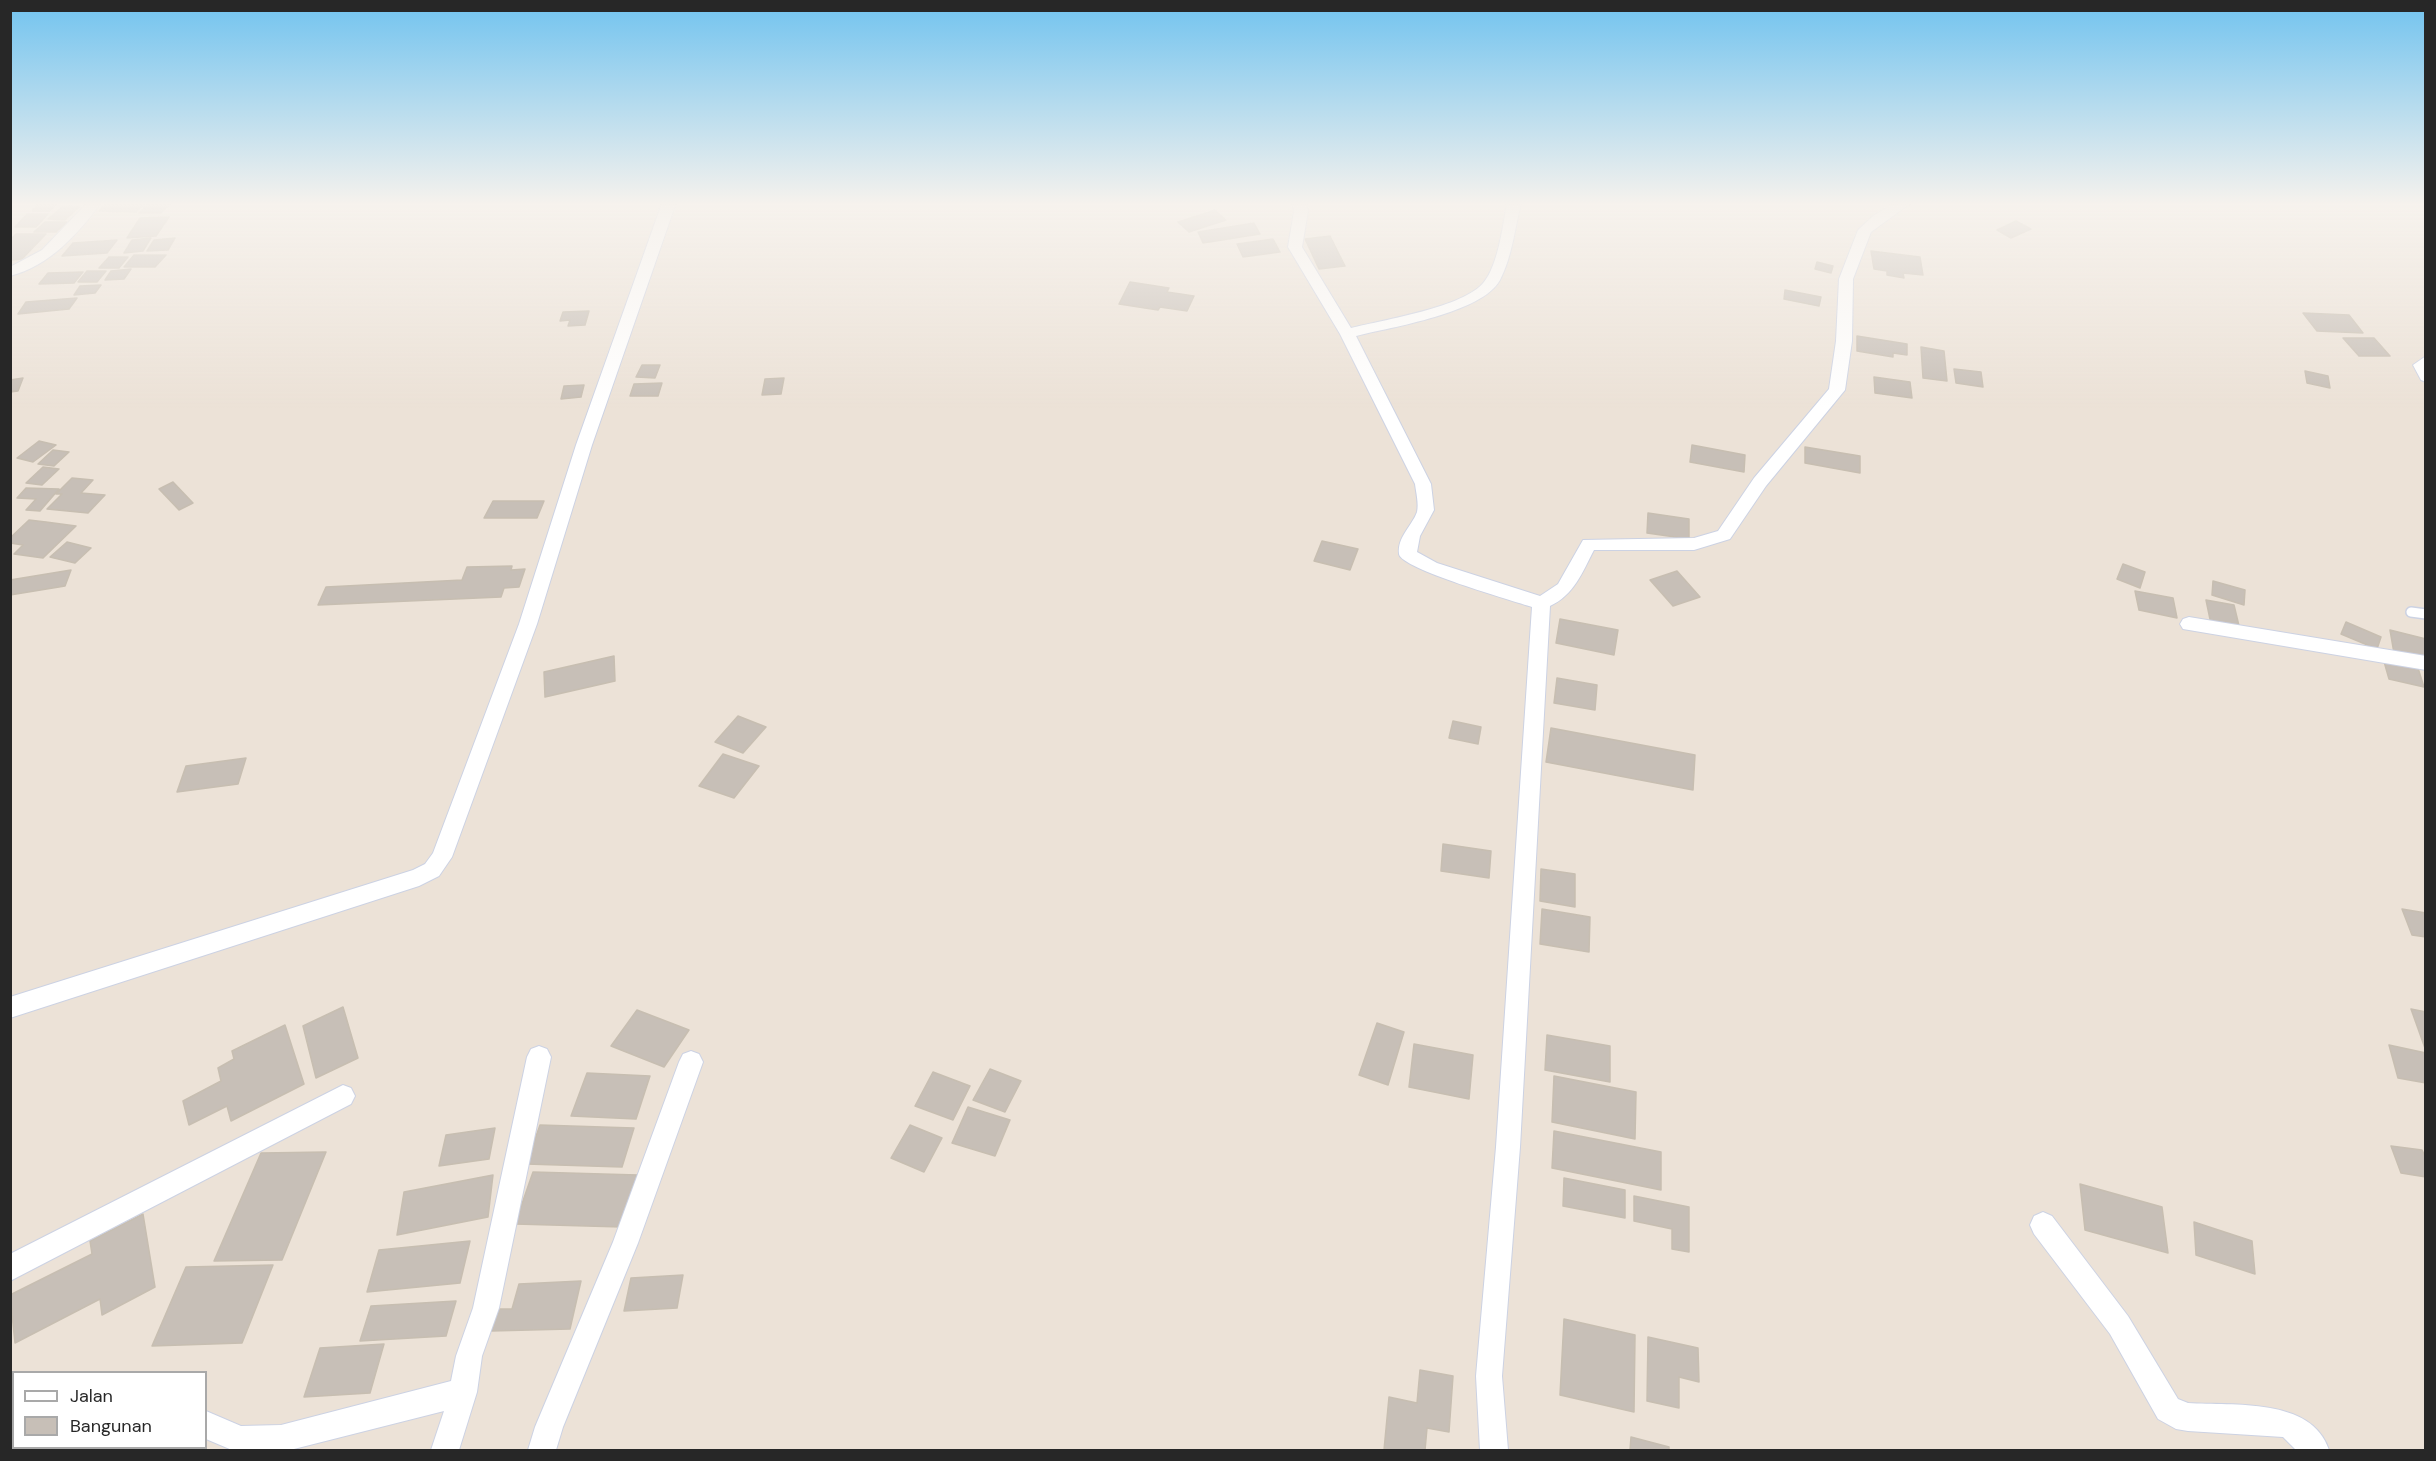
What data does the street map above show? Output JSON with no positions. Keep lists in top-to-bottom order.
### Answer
{
  "legend": ["Jalan", "Bangunan"]
}
